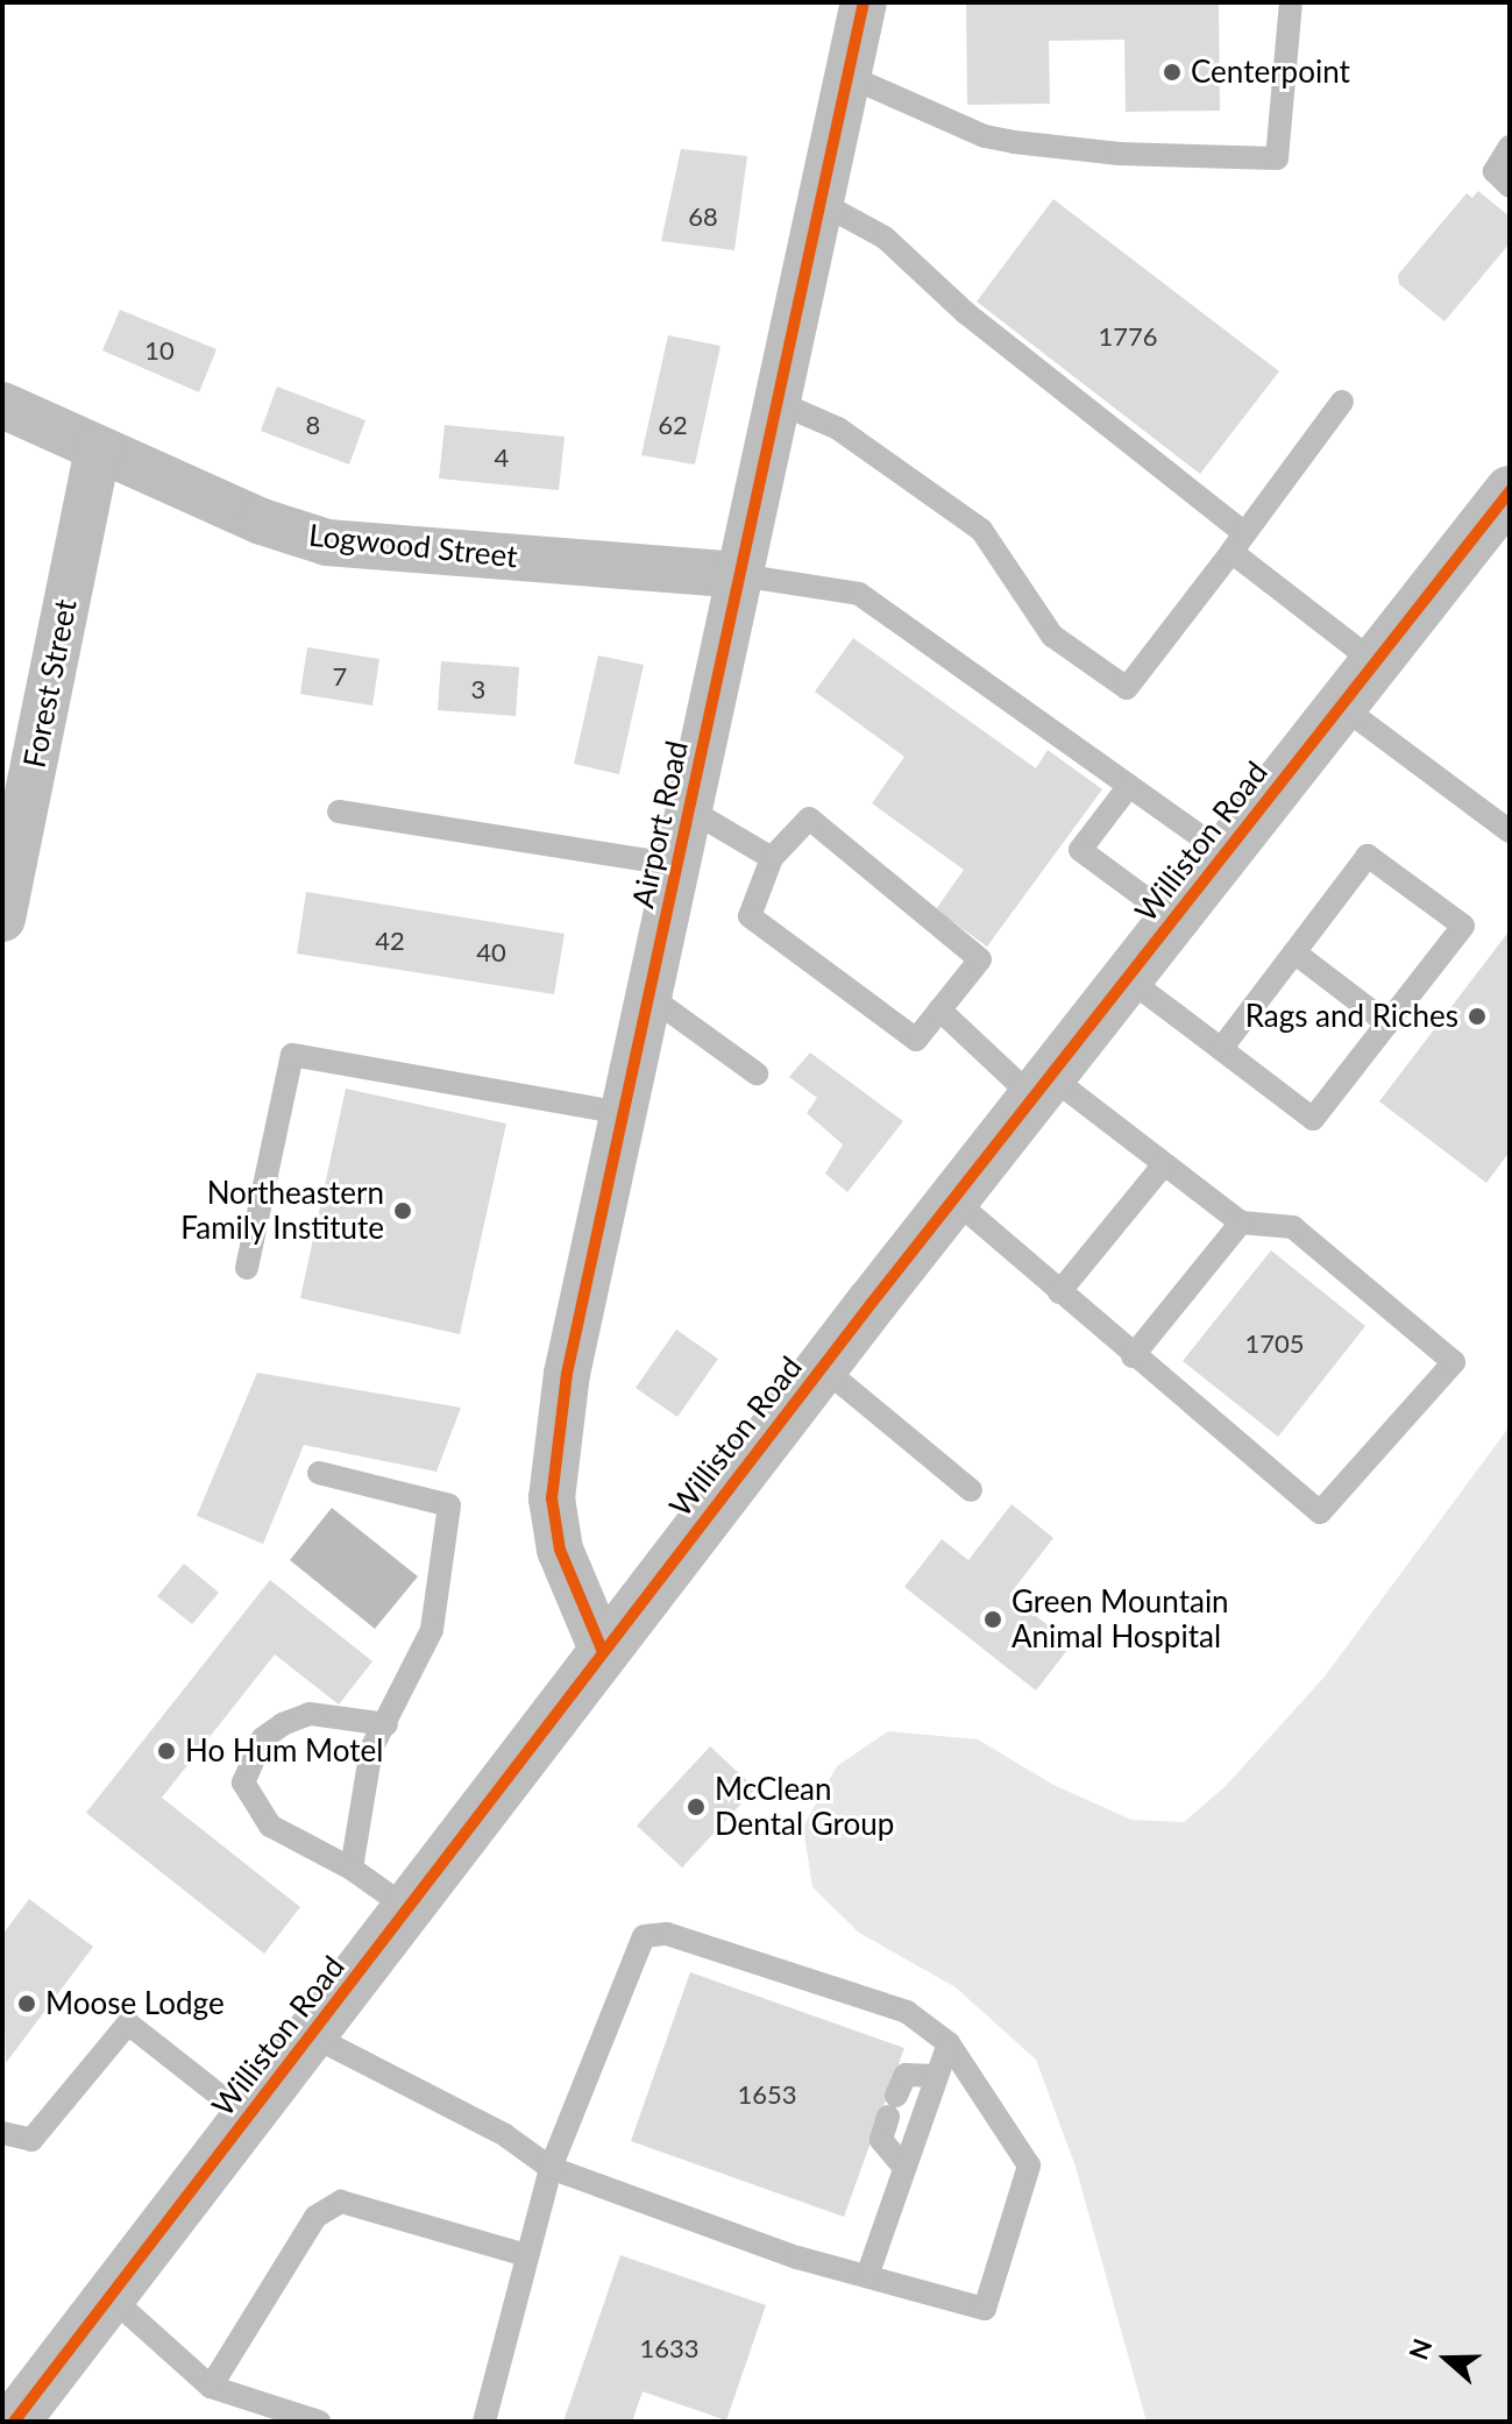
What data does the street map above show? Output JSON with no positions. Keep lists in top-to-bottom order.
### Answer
{
  "streets": {
    "main road": ["Williston Road"],
    "street": ["Logwood Street", "Forest Street", "Airport Road"]
  },
  "crossings": [
    ["Logwood Street", "Forest Street"],
    ["Logwood Street", "Airport Road"],
    ["Airport Road", "Williston Road"]
  ],
  "places": [
    "Centerpoint",
    "Rags and Riches",
    "Northeastern Family Institute",
    "Green Mountain Animal Hospital",
    "Ho Hum Motel",
    "McClean Dental Group",
    "Moose Lodge"
  ],
  "house_numbers": [
    "68",
    "1776",
    "10",
    "8",
    "62",
    "4",
    "7",
    "3",
    "42",
    "40",
    "1705",
    "1653",
    "1633"
  ],
  "north": "left"
}
